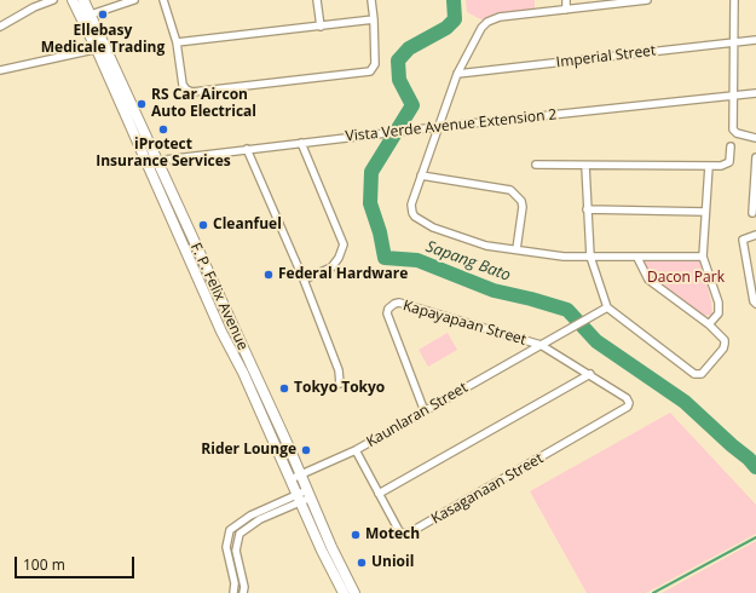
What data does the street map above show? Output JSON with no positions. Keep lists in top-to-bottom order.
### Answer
{
  "streets": {
    "main road": ["F. P. Felix Avenue"],
    "street": [
      "Imperial Street",
      "Vista Verde Avenue Extension 2",
      "Kapayapaan Street",
      "Kaunlaran Street",
      "Kasaganaan Street"
    ]
  },
  "crossings": [
    ["Vista Verde Avenue Extension 2", "F. P. Felix Avenue"],
    ["F. P. Felix Avenue", "Kaunlaran Street"],
    ["Kapayapaan Street", "Kaunlaran Street"],
    ["Kapayapaan Street", "Kasaganaan Street"],
    ["Kaunlaran Street", "Kasaganaan Street"]
  ],
  "water": ["Sapang Bato"],
  "parks": ["Dacon Park"],
  "places": [
    "Ellebasy Medicale Trading",
    "RS Car Aircon Auto Electrical",
    "iProtect Insurance Services",
    "Cleanfuel",
    "Federal Hardware",
    "Tokyo Tokyo",
    "Rider Lounge",
    "Motech",
    "Unioil"
  ],
  "scale_bar": "100 m"
}
